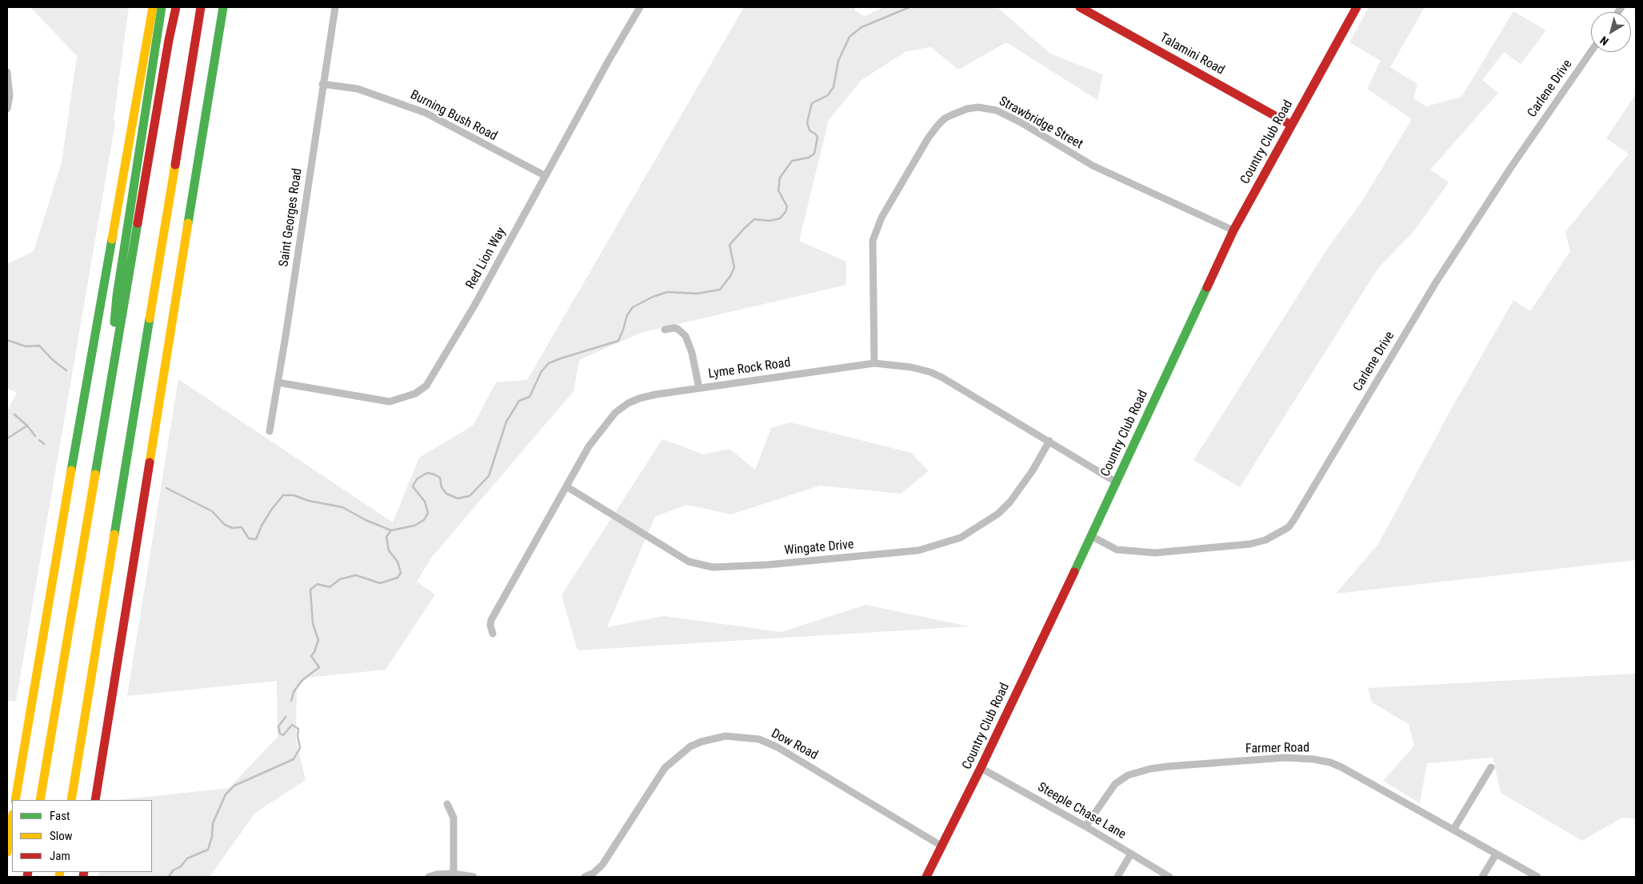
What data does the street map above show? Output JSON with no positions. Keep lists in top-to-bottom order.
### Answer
{
  "streets": {
    "main road": ["Talamini Road", "Country Club Road"],
    "street": [
      "Carlene Drive",
      "Burning Bush Road",
      "Strawbridge Street",
      "Saint Georges Road",
      "Red Lion Way",
      "Lyme Rock Road",
      "Wingate Drive",
      "Dow Road",
      "Farmer Road",
      "Steeple Chase Lane"
    ]
  },
  "crossings": [
    ["Talamini Road", "Country Club Road"],
    ["Carlene Drive", "Country Club Road"],
    ["Burning Bush Road", "Saint Georges Road"],
    ["Burning Bush Road", "Red Lion Way"],
    ["Strawbridge Street", "Country Club Road"],
    ["Strawbridge Street", "Lyme Rock Road"],
    ["Country Club Road", "Lyme Rock Road"],
    ["Country Club Road", "Dow Road"],
    ["Country Club Road", "Steeple Chase Lane"],
    ["Saint Georges Road", "Red Lion Way"],
    ["Lyme Rock Road", "Wingate Drive"],
    ["Farmer Road", "Steeple Chase Lane"]
  ],
  "legend": ["Fast", "Slow", "Jam"],
  "north": "bottom left"
}
